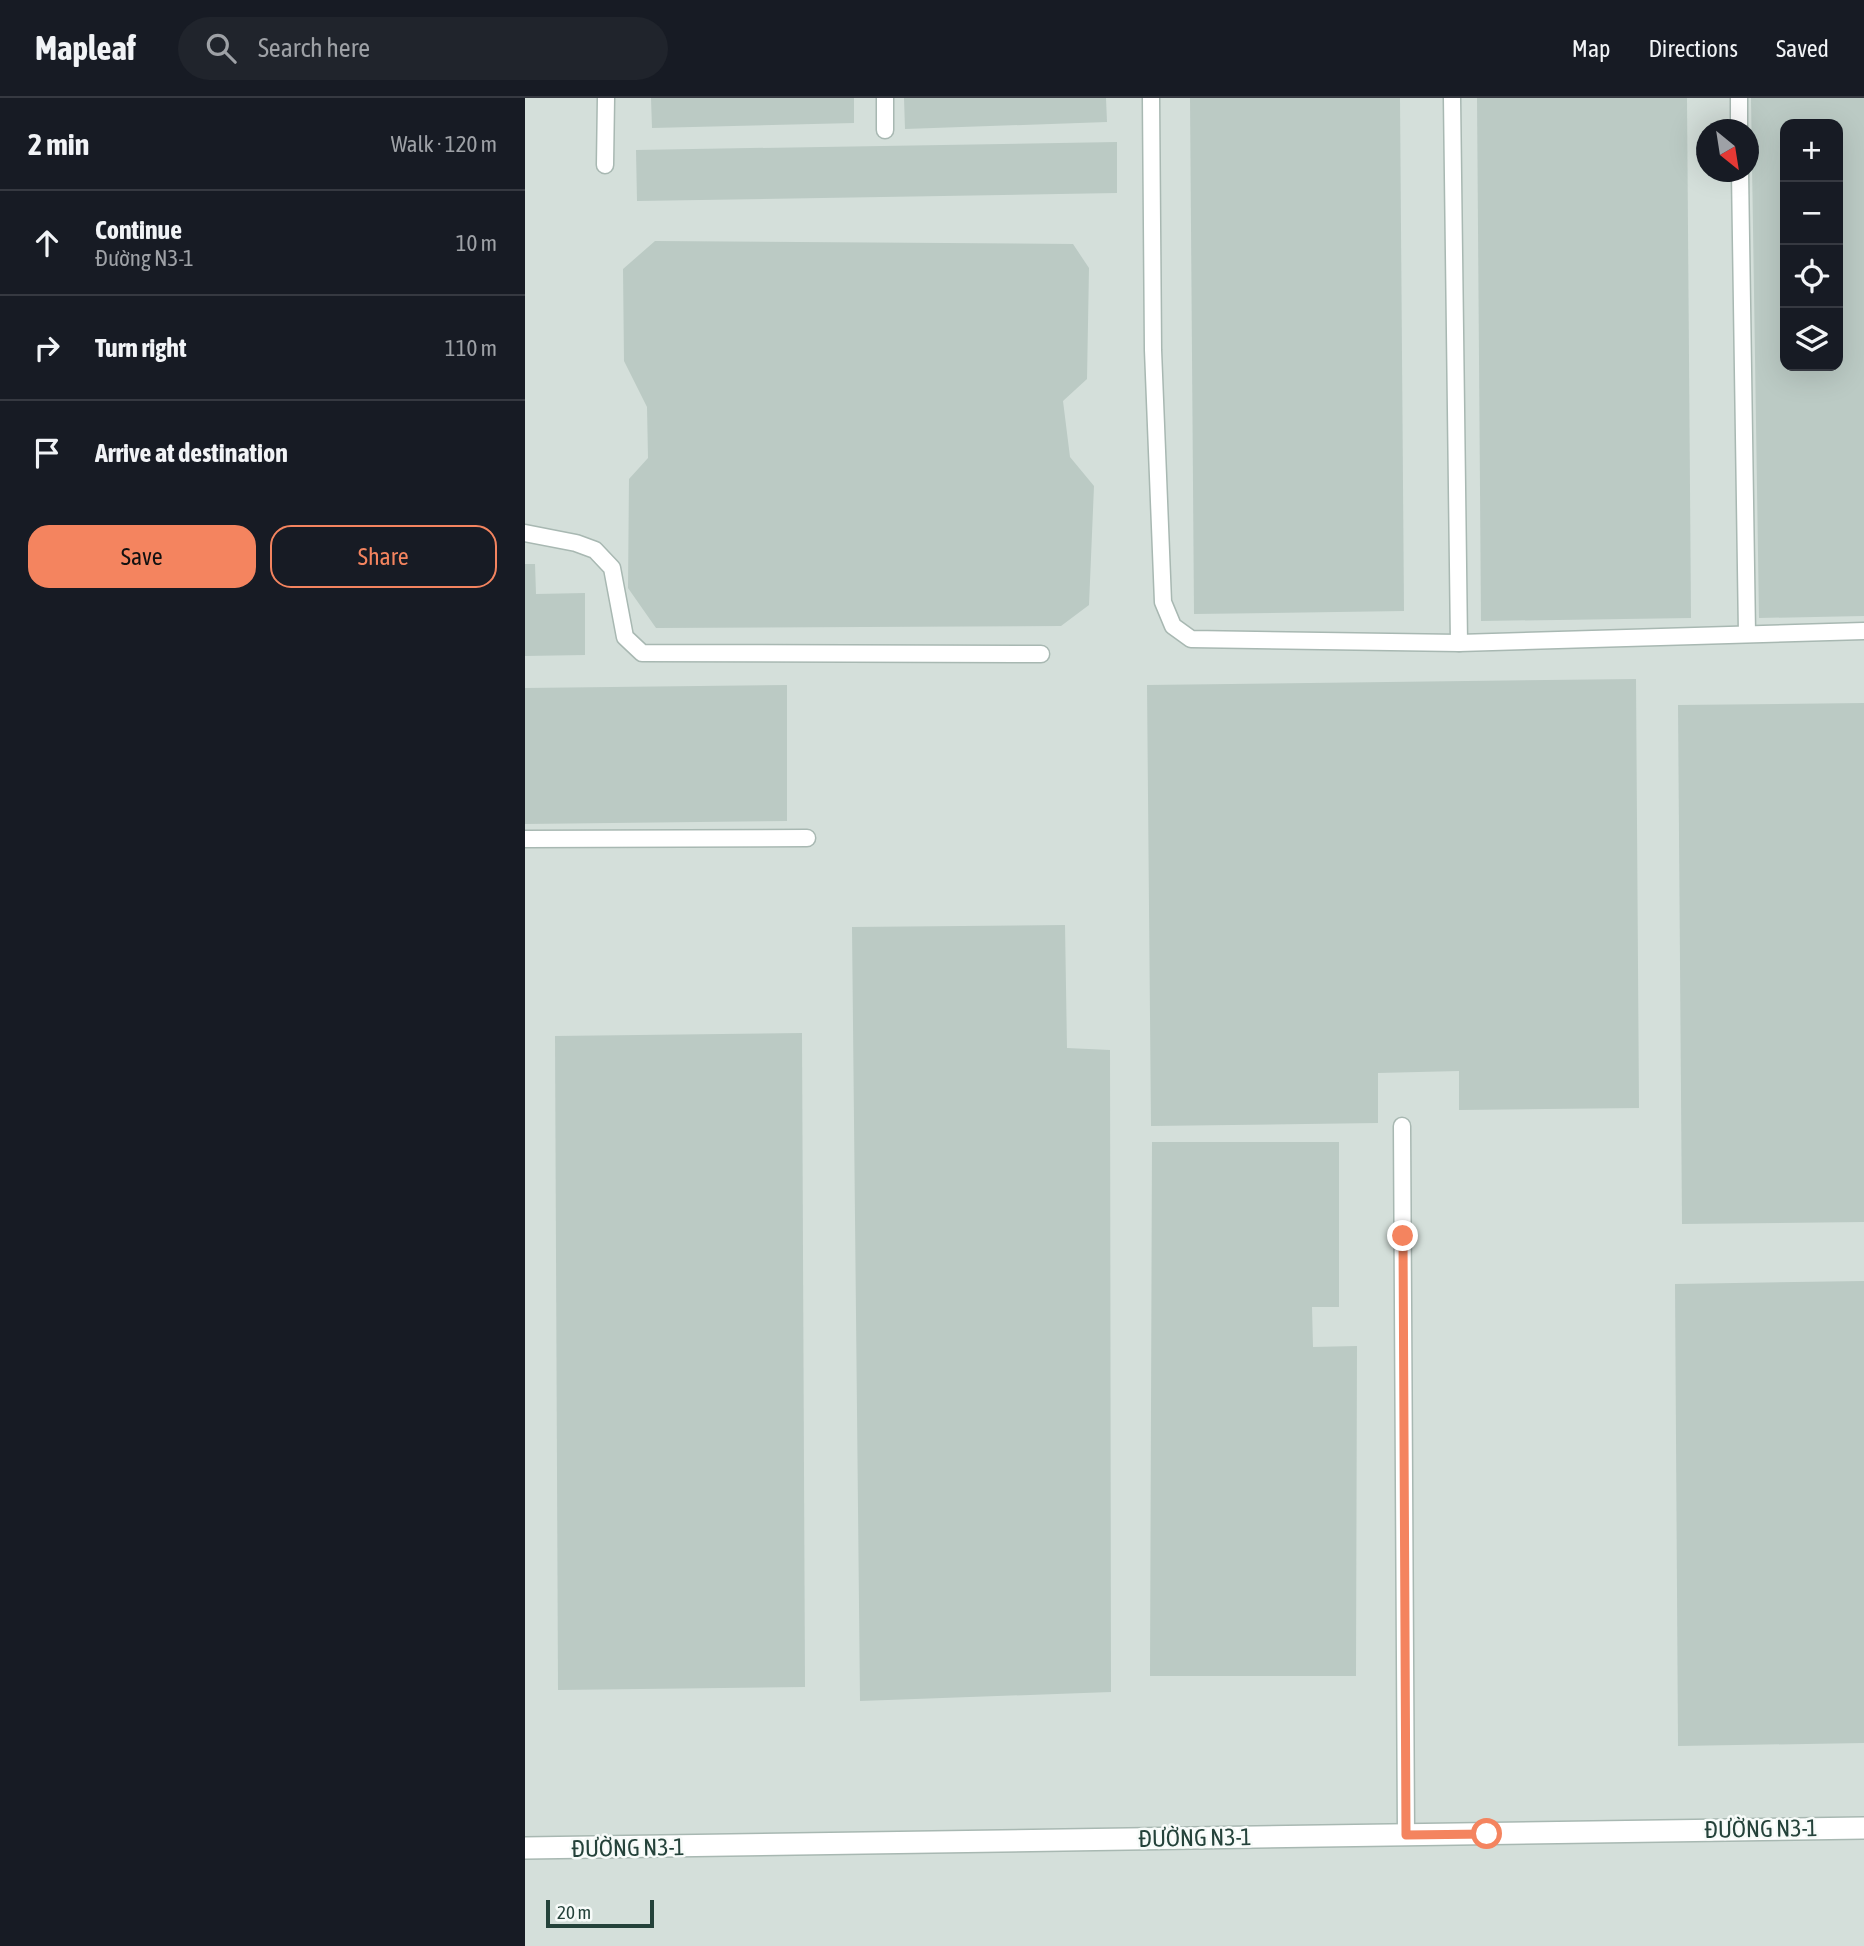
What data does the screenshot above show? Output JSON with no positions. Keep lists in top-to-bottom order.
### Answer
{
  "streets": {
    "street": ["ĐƯỜNG N3-1"]
  },
  "scale_bar": "20 m",
  "north": "bottom right",
  "page": {
    "header": "Mapleaf",
    "search": "Search here",
    "nav": ["Map", "Directions", "Saved"],
    "heading": ["2 min", "Walk · 120 m"],
    "map_buttons": ["+", "−"],
    "list": [
      ["Continue", "Đường N3-1", "10 m"],
      ["Turn right", "110 m"],
      "Arrive at destination"
    ],
    "buttons": ["Save", "Share"],
    "scale": "20 m"
  }
}
